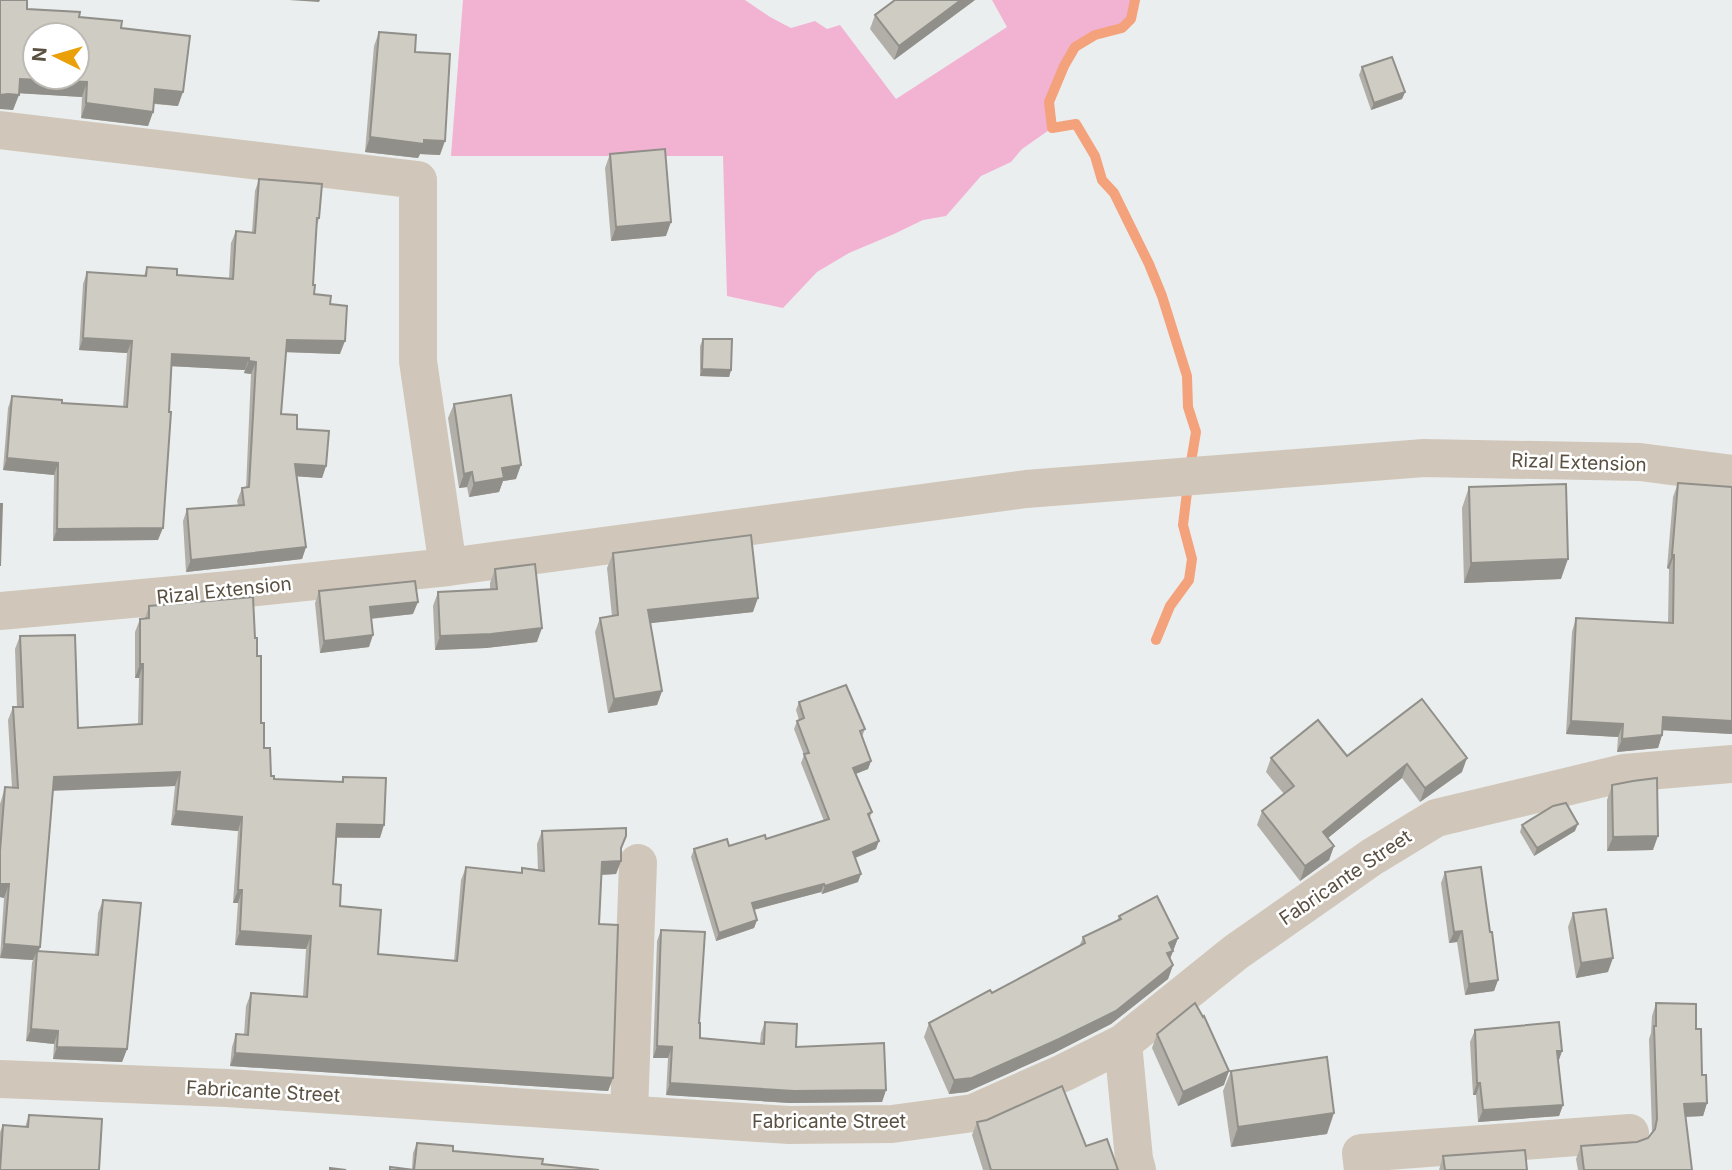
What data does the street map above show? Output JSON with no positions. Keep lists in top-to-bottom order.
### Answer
{
  "streets": {
    "street": ["Rizal Extension", "Fabricante Street"]
  },
  "north": "left"
}
